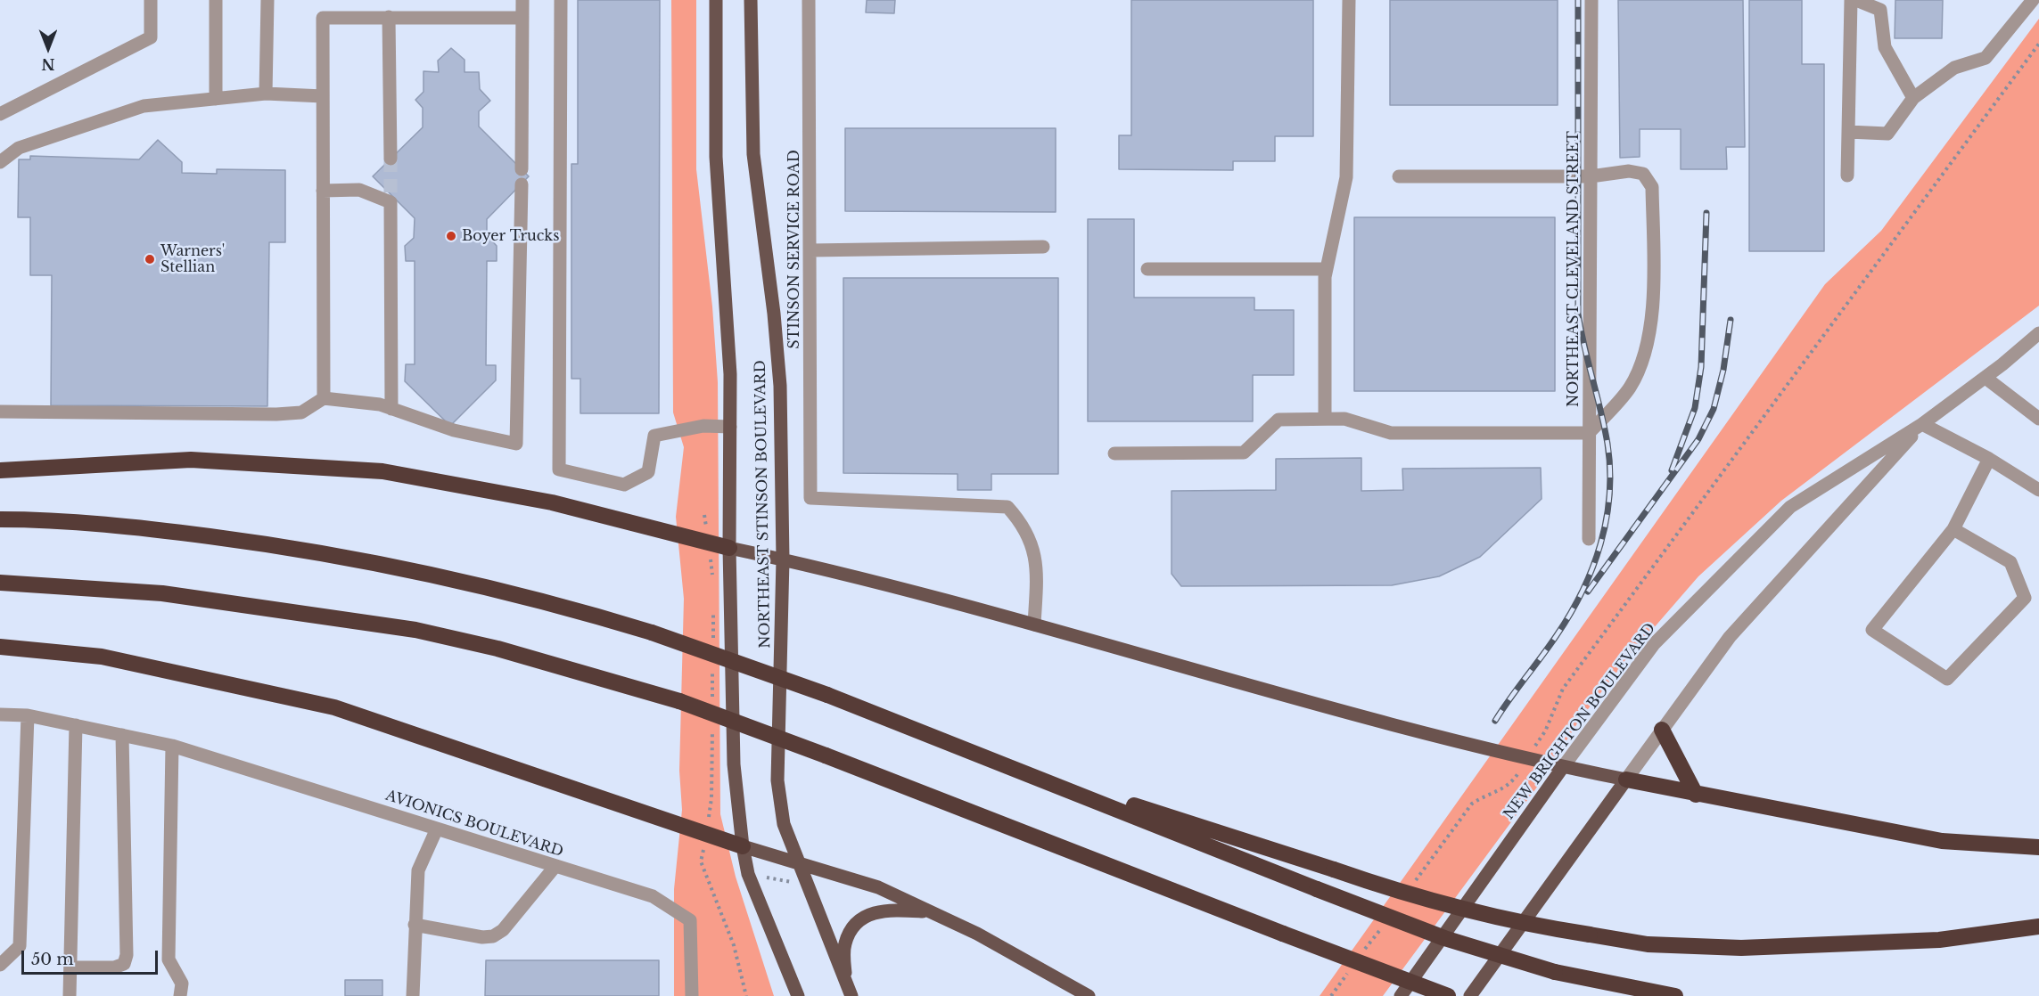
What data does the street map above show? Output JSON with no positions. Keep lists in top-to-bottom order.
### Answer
{
  "streets": {
    "main road": ["NORTHEAST STINSON BOULEVARD", "NEW BRIGHTON BOULEVARD"],
    "street": ["STINSON SERVICE ROAD", "NORTHEAST CLEVELAND STREET", "AVIONICS BOULEVARD"]
  },
  "places": ["Boyer Trucks", "Warners' Stellian"],
  "scale_bar": "50 m",
  "north": "bottom"
}
